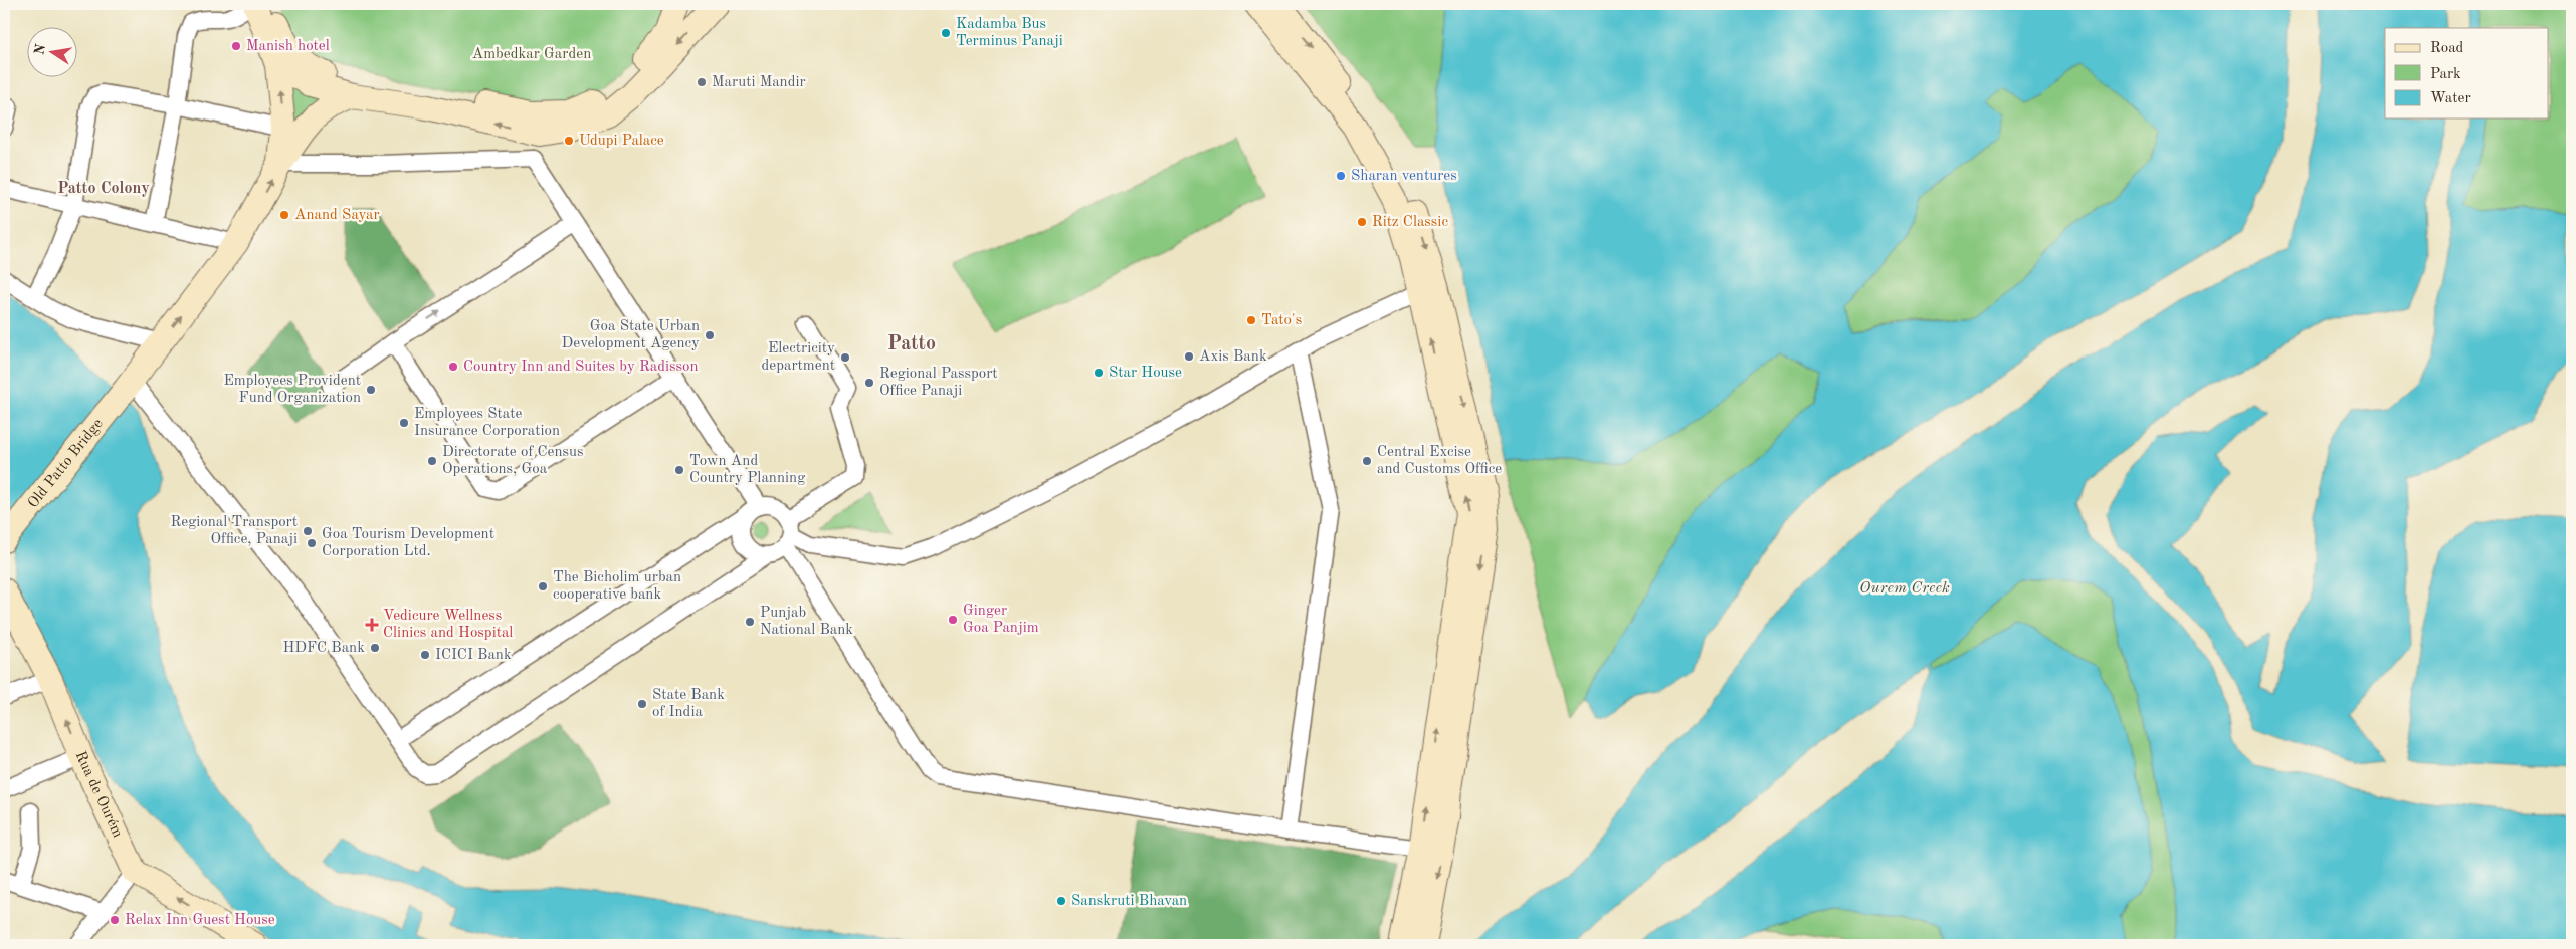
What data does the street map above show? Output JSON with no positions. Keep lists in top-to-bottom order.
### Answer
{
  "streets": {
    "main road": ["Old Patto Bridge", "Rua de Ourém"]
  },
  "one_way": ["Old Patto Bridge"],
  "districts": ["Patto Colony", "Patto"],
  "water": ["Ourem Creek"],
  "parks": ["Ambedkar Garden"],
  "places": {
    "other": [
      "Kadamba Bus Terminus Panaji",
      "Manish hotel",
      "Maruti Mandir",
      "Udupi Palace",
      "Sharan ventures",
      "Anand Sayar",
      "Ritz Classic",
      "Tato's",
      "Goa State Urban Development Agency",
      "Axis Bank",
      "Electricity department",
      "Country Inn and Suites by Radisson",
      "Star House",
      "Regional Passport Office Panaji",
      "Employees Provident Fund Organization",
      "Employees State Insurance Corporation",
      "Directorate of Census Operations, Goa",
      "Central Excise and Customs Office",
      "Town And Country Planning",
      "Regional Transport Office, Panaji",
      "Goa Tourism Development Corporation Ltd.",
      "The Bicholim urban cooperative bank",
      "Ginger Goa Panjim",
      "Punjab National Bank",
      "HDFC Bank",
      "ICICI Bank",
      "State Bank of India",
      "Sanskruti Bhavan",
      "Relax Inn Guest House"
    ],
    "health": ["Vedicure Wellness Clinics and Hospital"]
  },
  "legend": ["Road", "Park", "Water"],
  "north": "left"
}
